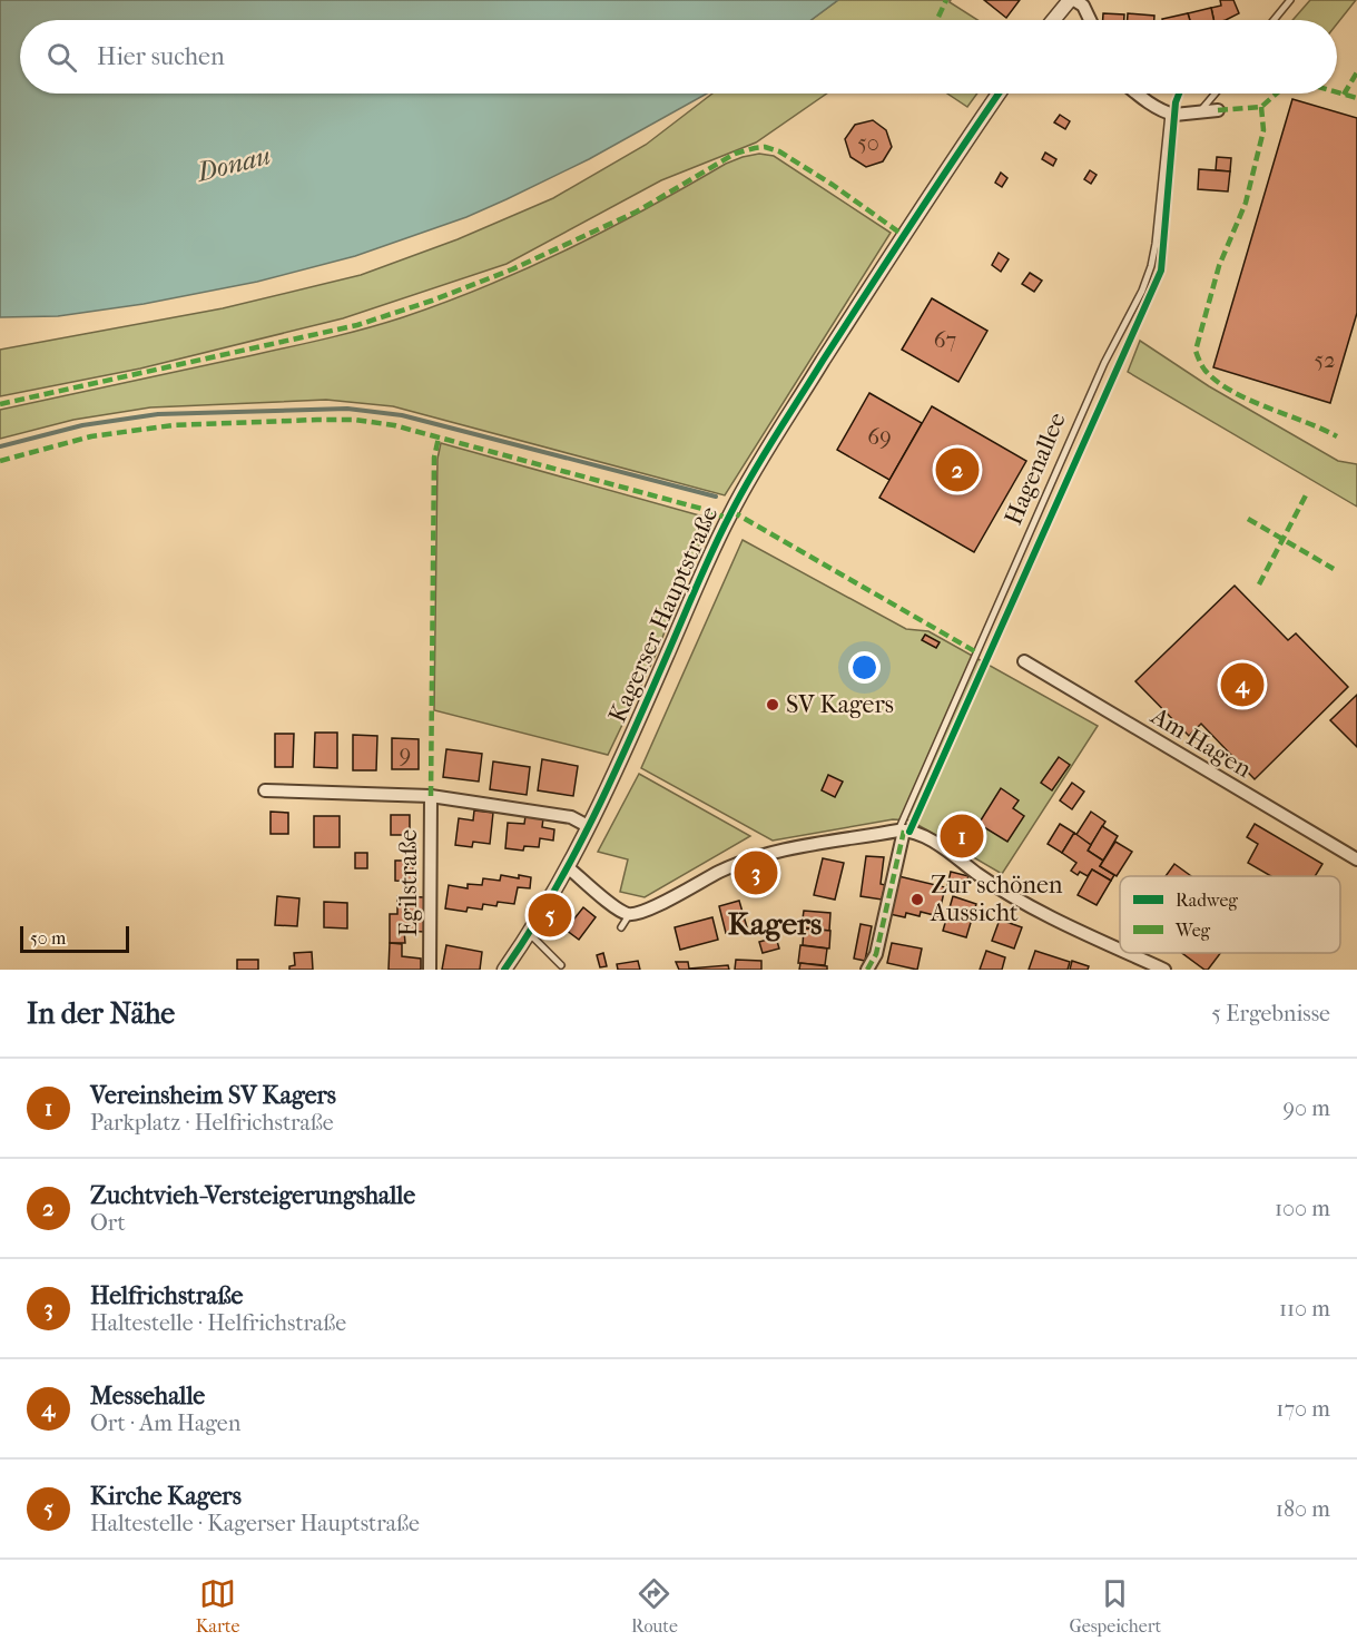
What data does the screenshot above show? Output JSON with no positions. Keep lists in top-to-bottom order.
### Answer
{
  "streets": {
    "street": [
      "Hagenallee",
      "Kagerser Hauptstraße",
      "Am Hagen",
      "Egilstraße"
    ]
  },
  "crossings": [
    ["Kagerser Hauptstraße", "Egilstraße"]
  ],
  "districts": ["Kagers"],
  "water": ["Donau"],
  "places": ["SV Kagers", "Zur schönen Aussicht"],
  "house_numbers": [
    "50",
    "67",
    "52",
    "69",
    "9"
  ],
  "legend": ["Radweg", "Weg"],
  "scale_bar": "50 m",
  "page": {
    "search": "Hier suchen",
    "pins": [
      "2",
      "4",
      "1",
      "3",
      "5"
    ],
    "scale": "50 m",
    "heading": ["In der Nähe", "5 Ergebnisse"],
    "list": [
      {
        "mark": "1",
        "name": "Vereinsheim SV Kagers",
        "note": "Parkplatz · Helfrichstraße",
        "value": "90 m"
      },
      {
        "mark": "2",
        "name": "Zuchtvieh-Versteigerungshalle",
        "note": "Ort",
        "value": "100 m"
      },
      {
        "mark": "3",
        "name": "Helfrichstraße",
        "note": "Haltestelle · Helfrichstraße",
        "value": "110 m"
      },
      {
        "mark": "4",
        "name": "Messehalle",
        "note": "Ort · Am Hagen",
        "value": "170 m"
      },
      {
        "mark": "5",
        "name": "Kirche Kagers",
        "note": "Haltestelle · Kagerser Hauptstraße",
        "value": "180 m"
      }
    ],
    "nav": ["Karte", "Route", "Gespeichert"]
  }
}
